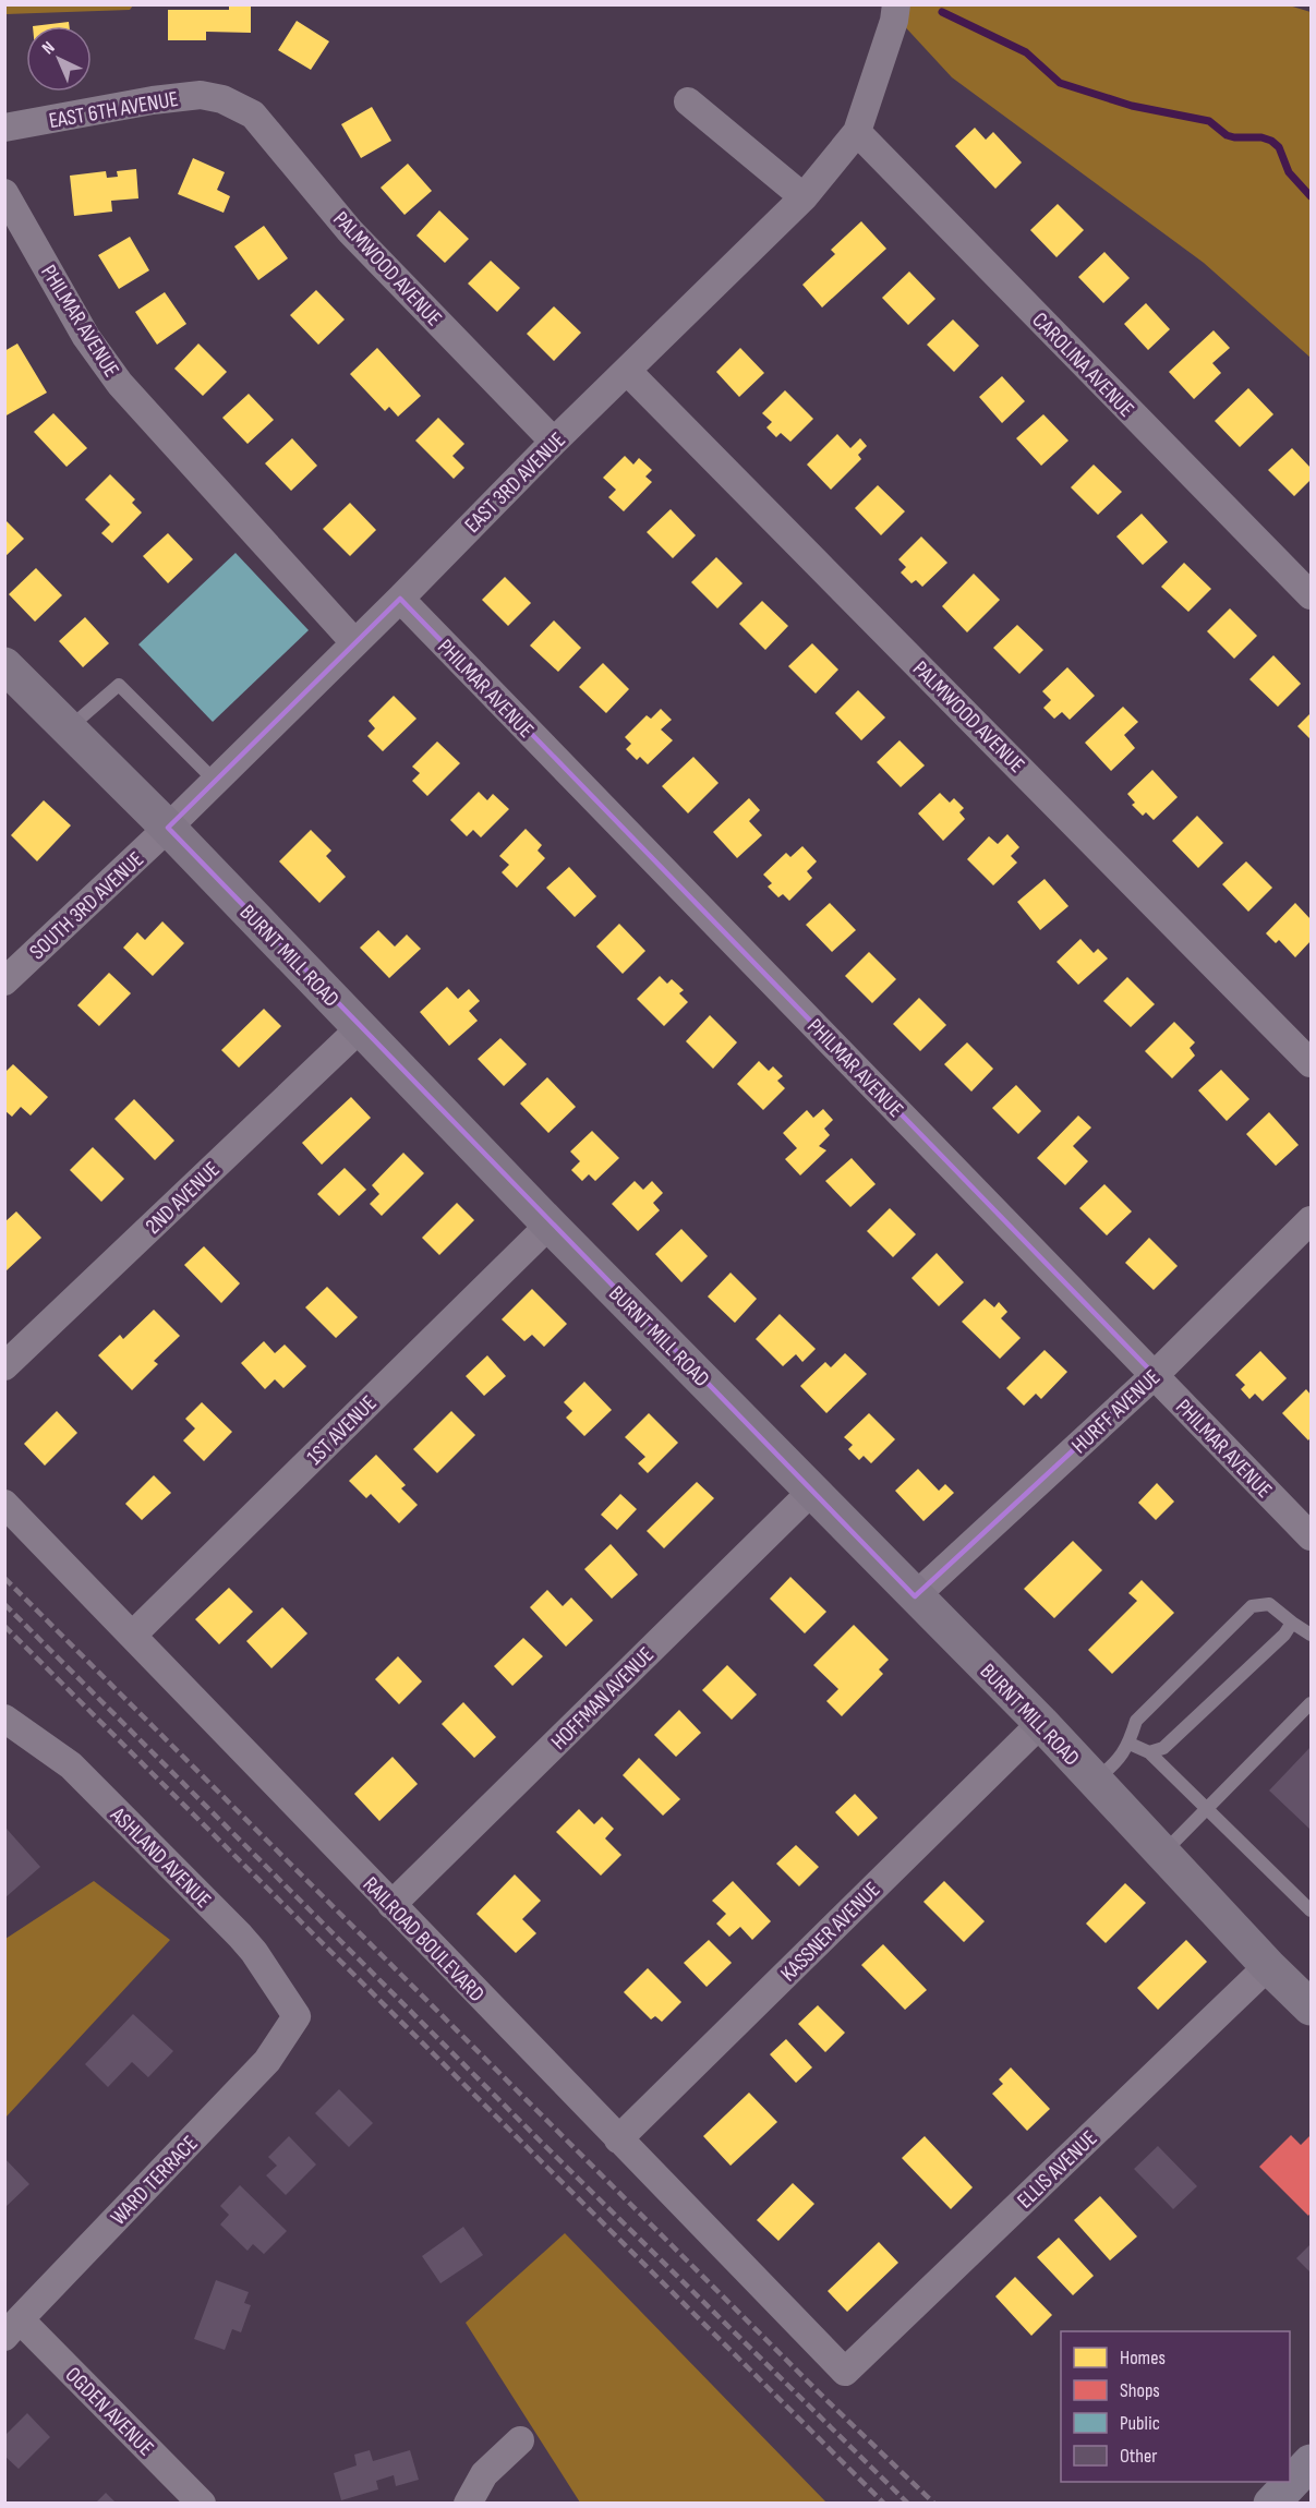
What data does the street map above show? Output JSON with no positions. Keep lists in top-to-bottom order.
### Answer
{
  "streets": {
    "main road": ["BURNT MILL ROAD"],
    "street": [
      "EAST 6TH AVENUE",
      "PALMWOOD AVENUE",
      "PHILMAR AVENUE",
      "CAROLINA AVENUE",
      "EAST 3RD AVENUE",
      "SOUTH 3RD AVENUE",
      "2ND AVENUE",
      "HURFF AVENUE",
      "1ST AVENUE",
      "HOFFMAN AVENUE",
      "ASHLAND AVENUE",
      "KASSNER AVENUE",
      "RAILROAD BOULEVARD",
      "ELLIS AVENUE",
      "WARD TERRACE",
      "OGDEN AVENUE"
    ]
  },
  "crossings": [
    ["EAST 6TH AVENUE", "PALMWOOD AVENUE"],
    ["PALMWOOD AVENUE", "EAST 3RD AVENUE"],
    ["PHILMAR AVENUE", "EAST 3RD AVENUE"],
    ["PHILMAR AVENUE", "HURFF AVENUE"],
    ["CAROLINA AVENUE", "EAST 3RD AVENUE"],
    ["EAST 3RD AVENUE", "SOUTH 3RD AVENUE"],
    ["EAST 3RD AVENUE", "BURNT MILL ROAD"],
    ["SOUTH 3RD AVENUE", "BURNT MILL ROAD"],
    ["BURNT MILL ROAD", "2ND AVENUE"],
    ["BURNT MILL ROAD", "HURFF AVENUE"],
    ["BURNT MILL ROAD", "1ST AVENUE"],
    ["BURNT MILL ROAD", "HOFFMAN AVENUE"],
    ["BURNT MILL ROAD", "KASSNER AVENUE"],
    ["BURNT MILL ROAD", "ELLIS AVENUE"],
    ["1ST AVENUE", "RAILROAD BOULEVARD"],
    ["HOFFMAN AVENUE", "RAILROAD BOULEVARD"],
    ["ASHLAND AVENUE", "WARD TERRACE"],
    ["KASSNER AVENUE", "RAILROAD BOULEVARD"],
    ["RAILROAD BOULEVARD", "ELLIS AVENUE"],
    ["WARD TERRACE", "OGDEN AVENUE"]
  ],
  "legend": [
    "Homes",
    "Shops",
    "Public",
    "Other"
  ],
  "north": "top left"
}
